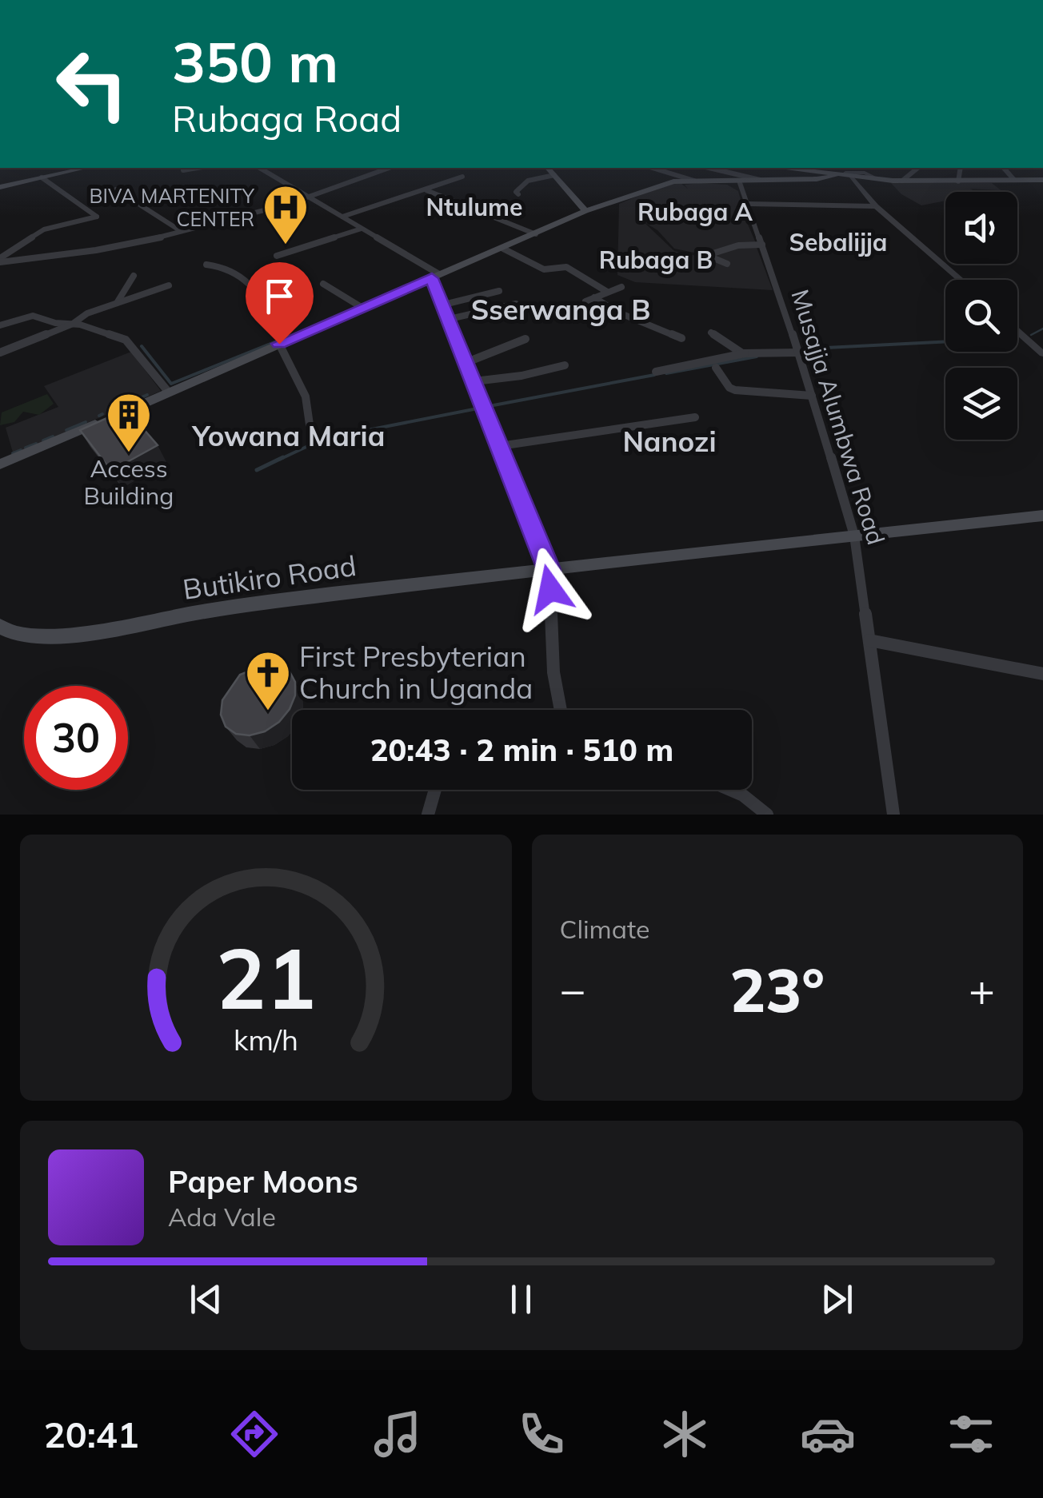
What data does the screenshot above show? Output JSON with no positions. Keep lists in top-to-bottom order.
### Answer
{
  "streets": {
    "main road": ["Butikiro Road"],
    "street": ["Musajja Alumbwa Road"]
  },
  "crossings": [
    ["Musajja Alumbwa Road", "Butikiro Road"]
  ],
  "districts": [
    "Ntulume",
    "Rubaga A",
    "Sebalijja",
    "Rubaga B",
    "Sserwanga B",
    "Yowana Maria",
    "Nanozi"
  ],
  "places": {
    "hospital": ["BIVA MARTENITY CENTER"],
    "building": ["Access Building"],
    "church": ["First Presbyterian Church in Uganda"]
  },
  "page": {
    "turn": ["350 m", "Rubaga Road"],
    "limit": "30",
    "trip": "20:43 · 2 min · 510 m",
    "tile": "Climate",
    "heat": ["−", "23°", "+"],
    "song": ["Paper Moons", "Ada Vale"],
    "tabs": "20:41",
    "gauge": ["21", "km/h"]
  }
}
